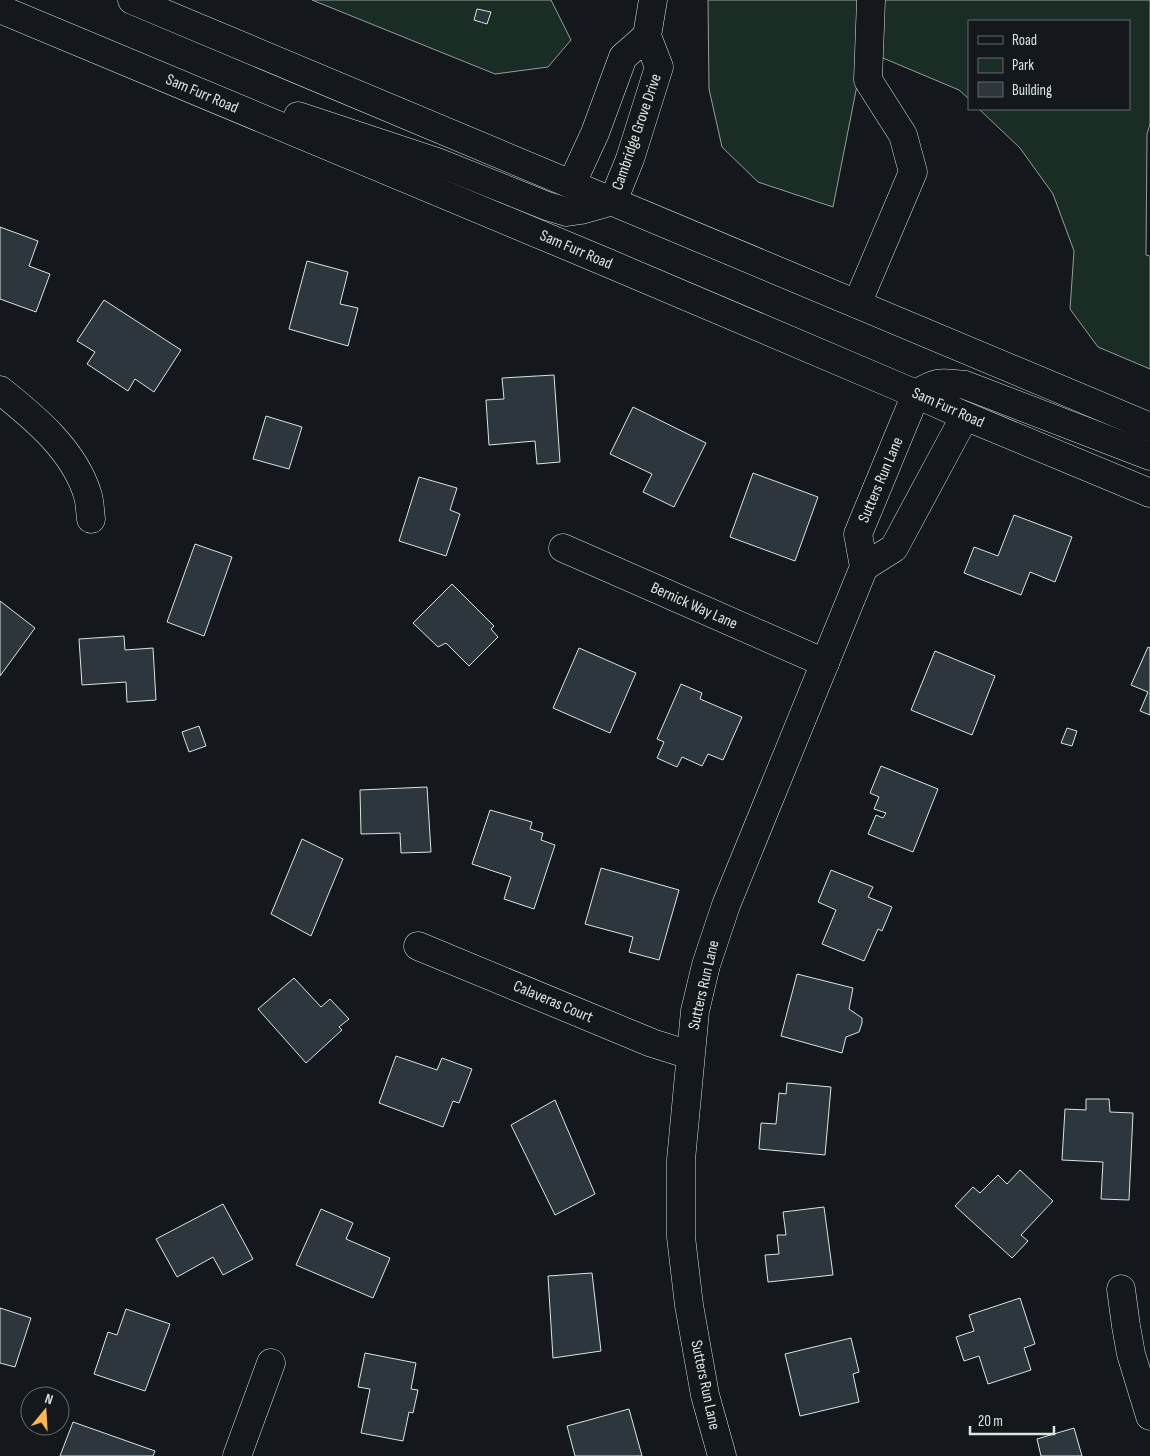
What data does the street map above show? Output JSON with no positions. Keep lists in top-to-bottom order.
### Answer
{
  "streets": {
    "main road": [
      "Sam Furr Road",
      "Cambridge Grove Drive",
      "Sutters Run Lane",
      "Bernick Way Lane",
      "Calaveras Court"
    ]
  },
  "crossings": [
    ["Sam Furr Road", "Sutters Run Lane"],
    ["Sutters Run Lane", "Bernick Way Lane"],
    ["Sutters Run Lane", "Calaveras Court"]
  ],
  "legend": ["Road", "Park", "Building"],
  "scale_bar": "20 m",
  "north": "top"
}
